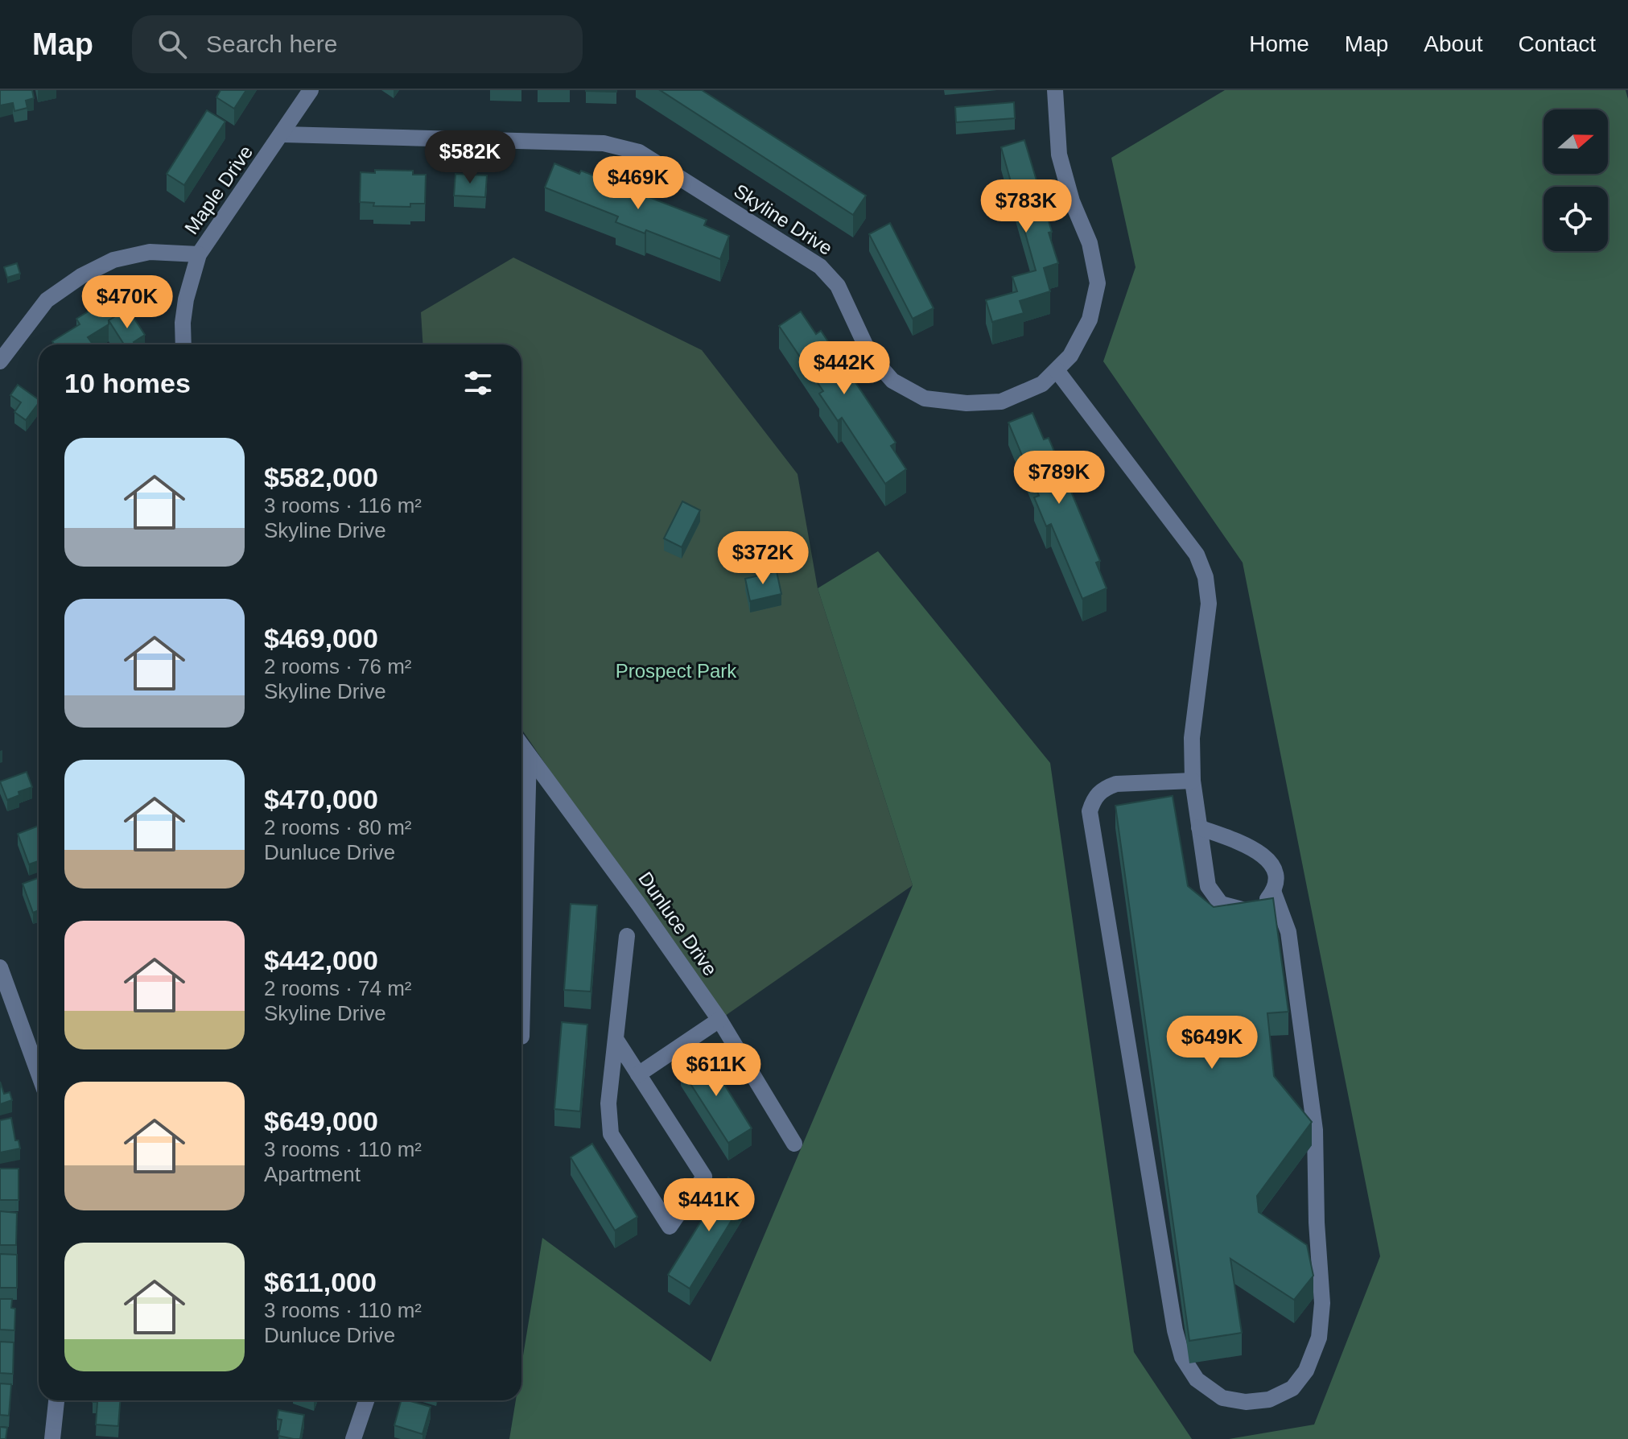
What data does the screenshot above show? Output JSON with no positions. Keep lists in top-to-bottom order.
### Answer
{
  "streets": {
    "street": ["Maple Drive", "Skyline Drive", "Dunluce Drive"]
  },
  "crossings": [
    ["Maple Drive", "Skyline Drive"]
  ],
  "parks": ["Prospect Park"],
  "north": "right",
  "page": {
    "header": "Map",
    "search": "Search here",
    "nav": [
      "Home",
      "Map",
      "About",
      "Contact"
    ],
    "price": [
      "$582K",
      "$469K",
      "$783K",
      "$470K",
      "$442K",
      "$789K",
      "$372K",
      "$649K",
      "$611K",
      "$441K"
    ],
    "heading": "10 homes",
    "list": [
      {
        "name": "$582,000",
        "note": "3 rooms · 116 m² · Skyline Drive"
      },
      {
        "name": "$469,000",
        "note": "2 rooms · 76 m² · Skyline Drive"
      },
      {
        "name": "$470,000",
        "note": "2 rooms · 80 m² · Dunluce Drive"
      },
      {
        "name": "$442,000",
        "note": "2 rooms · 74 m² · Skyline Drive"
      },
      {
        "name": "$649,000",
        "note": "3 rooms · 110 m² · Apartment"
      },
      {
        "name": "$611,000",
        "note": "3 rooms · 110 m² · Dunluce Drive"
      }
    ]
  }
}
